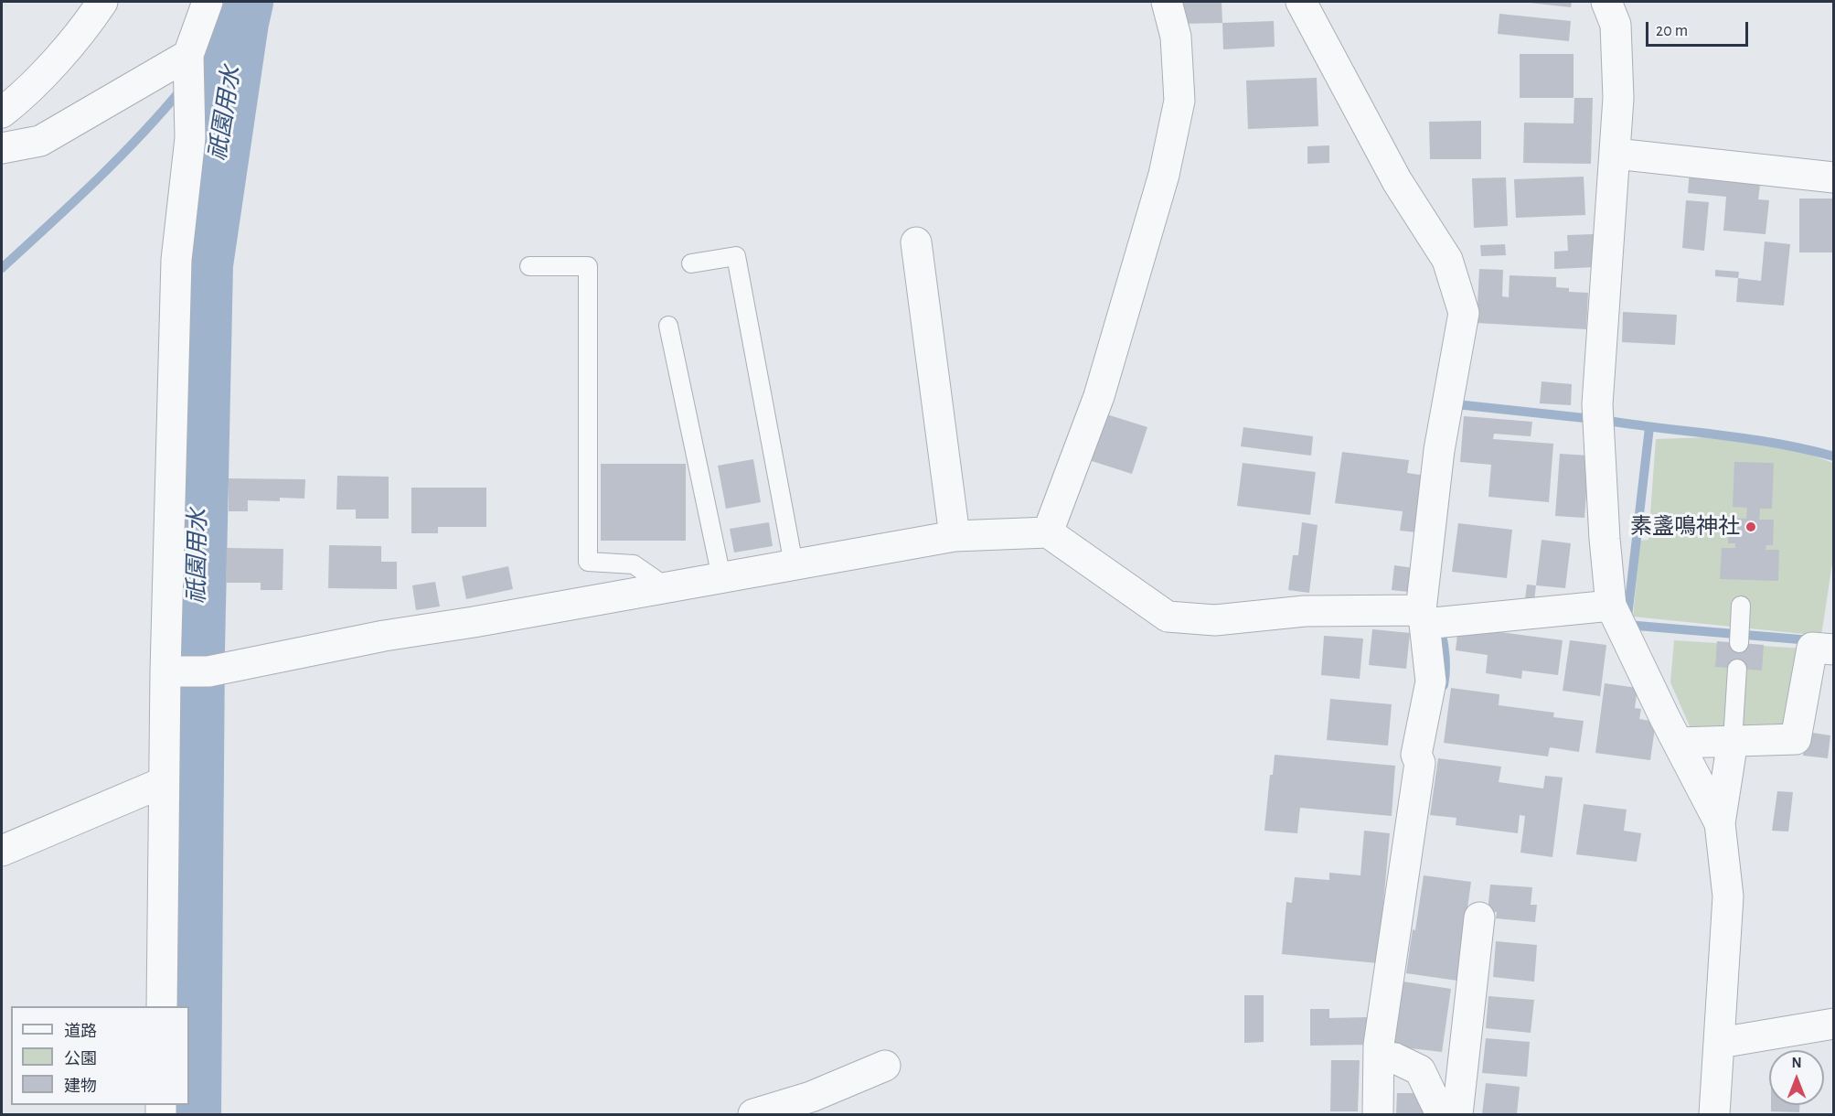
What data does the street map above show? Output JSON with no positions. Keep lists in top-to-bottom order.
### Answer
{
  "water": ["祇園用水"],
  "places": ["素盞鳴神社"],
  "legend": ["道路", "公園", "建物"],
  "scale_bar": "20 m",
  "north": "top"
}
